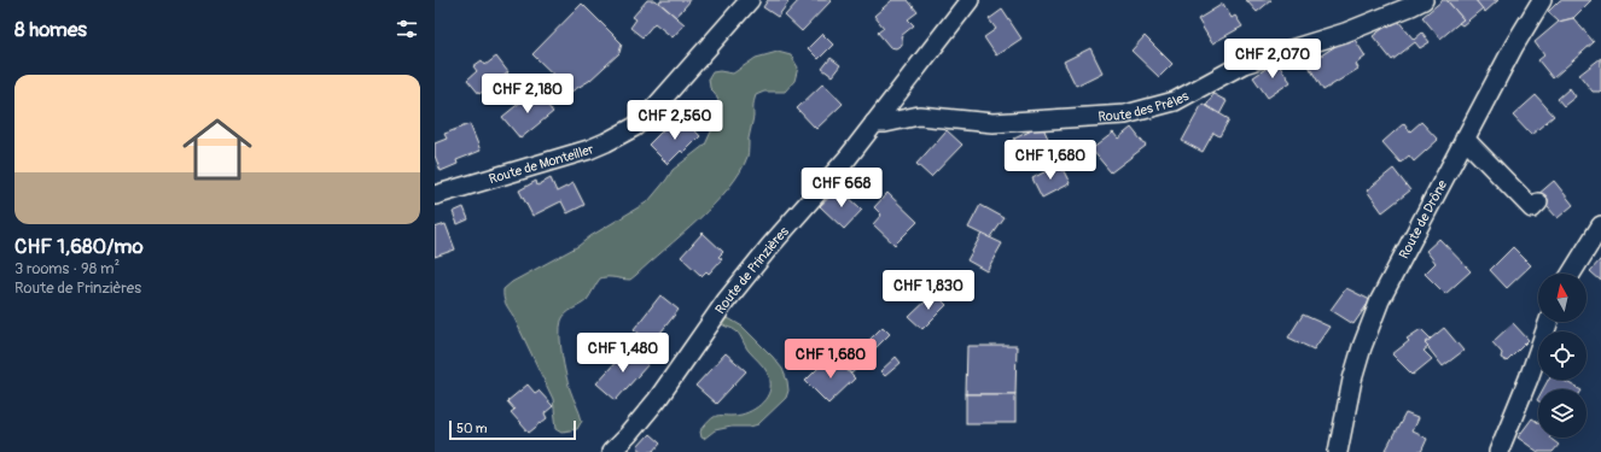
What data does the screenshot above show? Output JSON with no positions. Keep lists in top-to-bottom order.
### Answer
{
  "streets": {
    "street": [
      "Route des Prêles",
      "Route de Monteiller",
      "Route de Drône",
      "Route de Prinzières"
    ]
  },
  "crossings": [
    ["Route des Prêles", "Route de Prinzières"]
  ],
  "scale_bar": "50 m",
  "north": "top",
  "page": {
    "heading": "8 homes",
    "price": [
      "CHF 2,070",
      "CHF 2,180",
      "CHF 2,560",
      "CHF 1,680",
      "CHF 668",
      "CHF 1,830",
      "CHF 1,480",
      "CHF 1,680"
    ],
    "list": [
      {
        "name": "CHF 1,680/mo",
        "note": "3 rooms · 98 m² · Route de Prinzières"
      }
    ],
    "scale": "50 m"
  }
}
